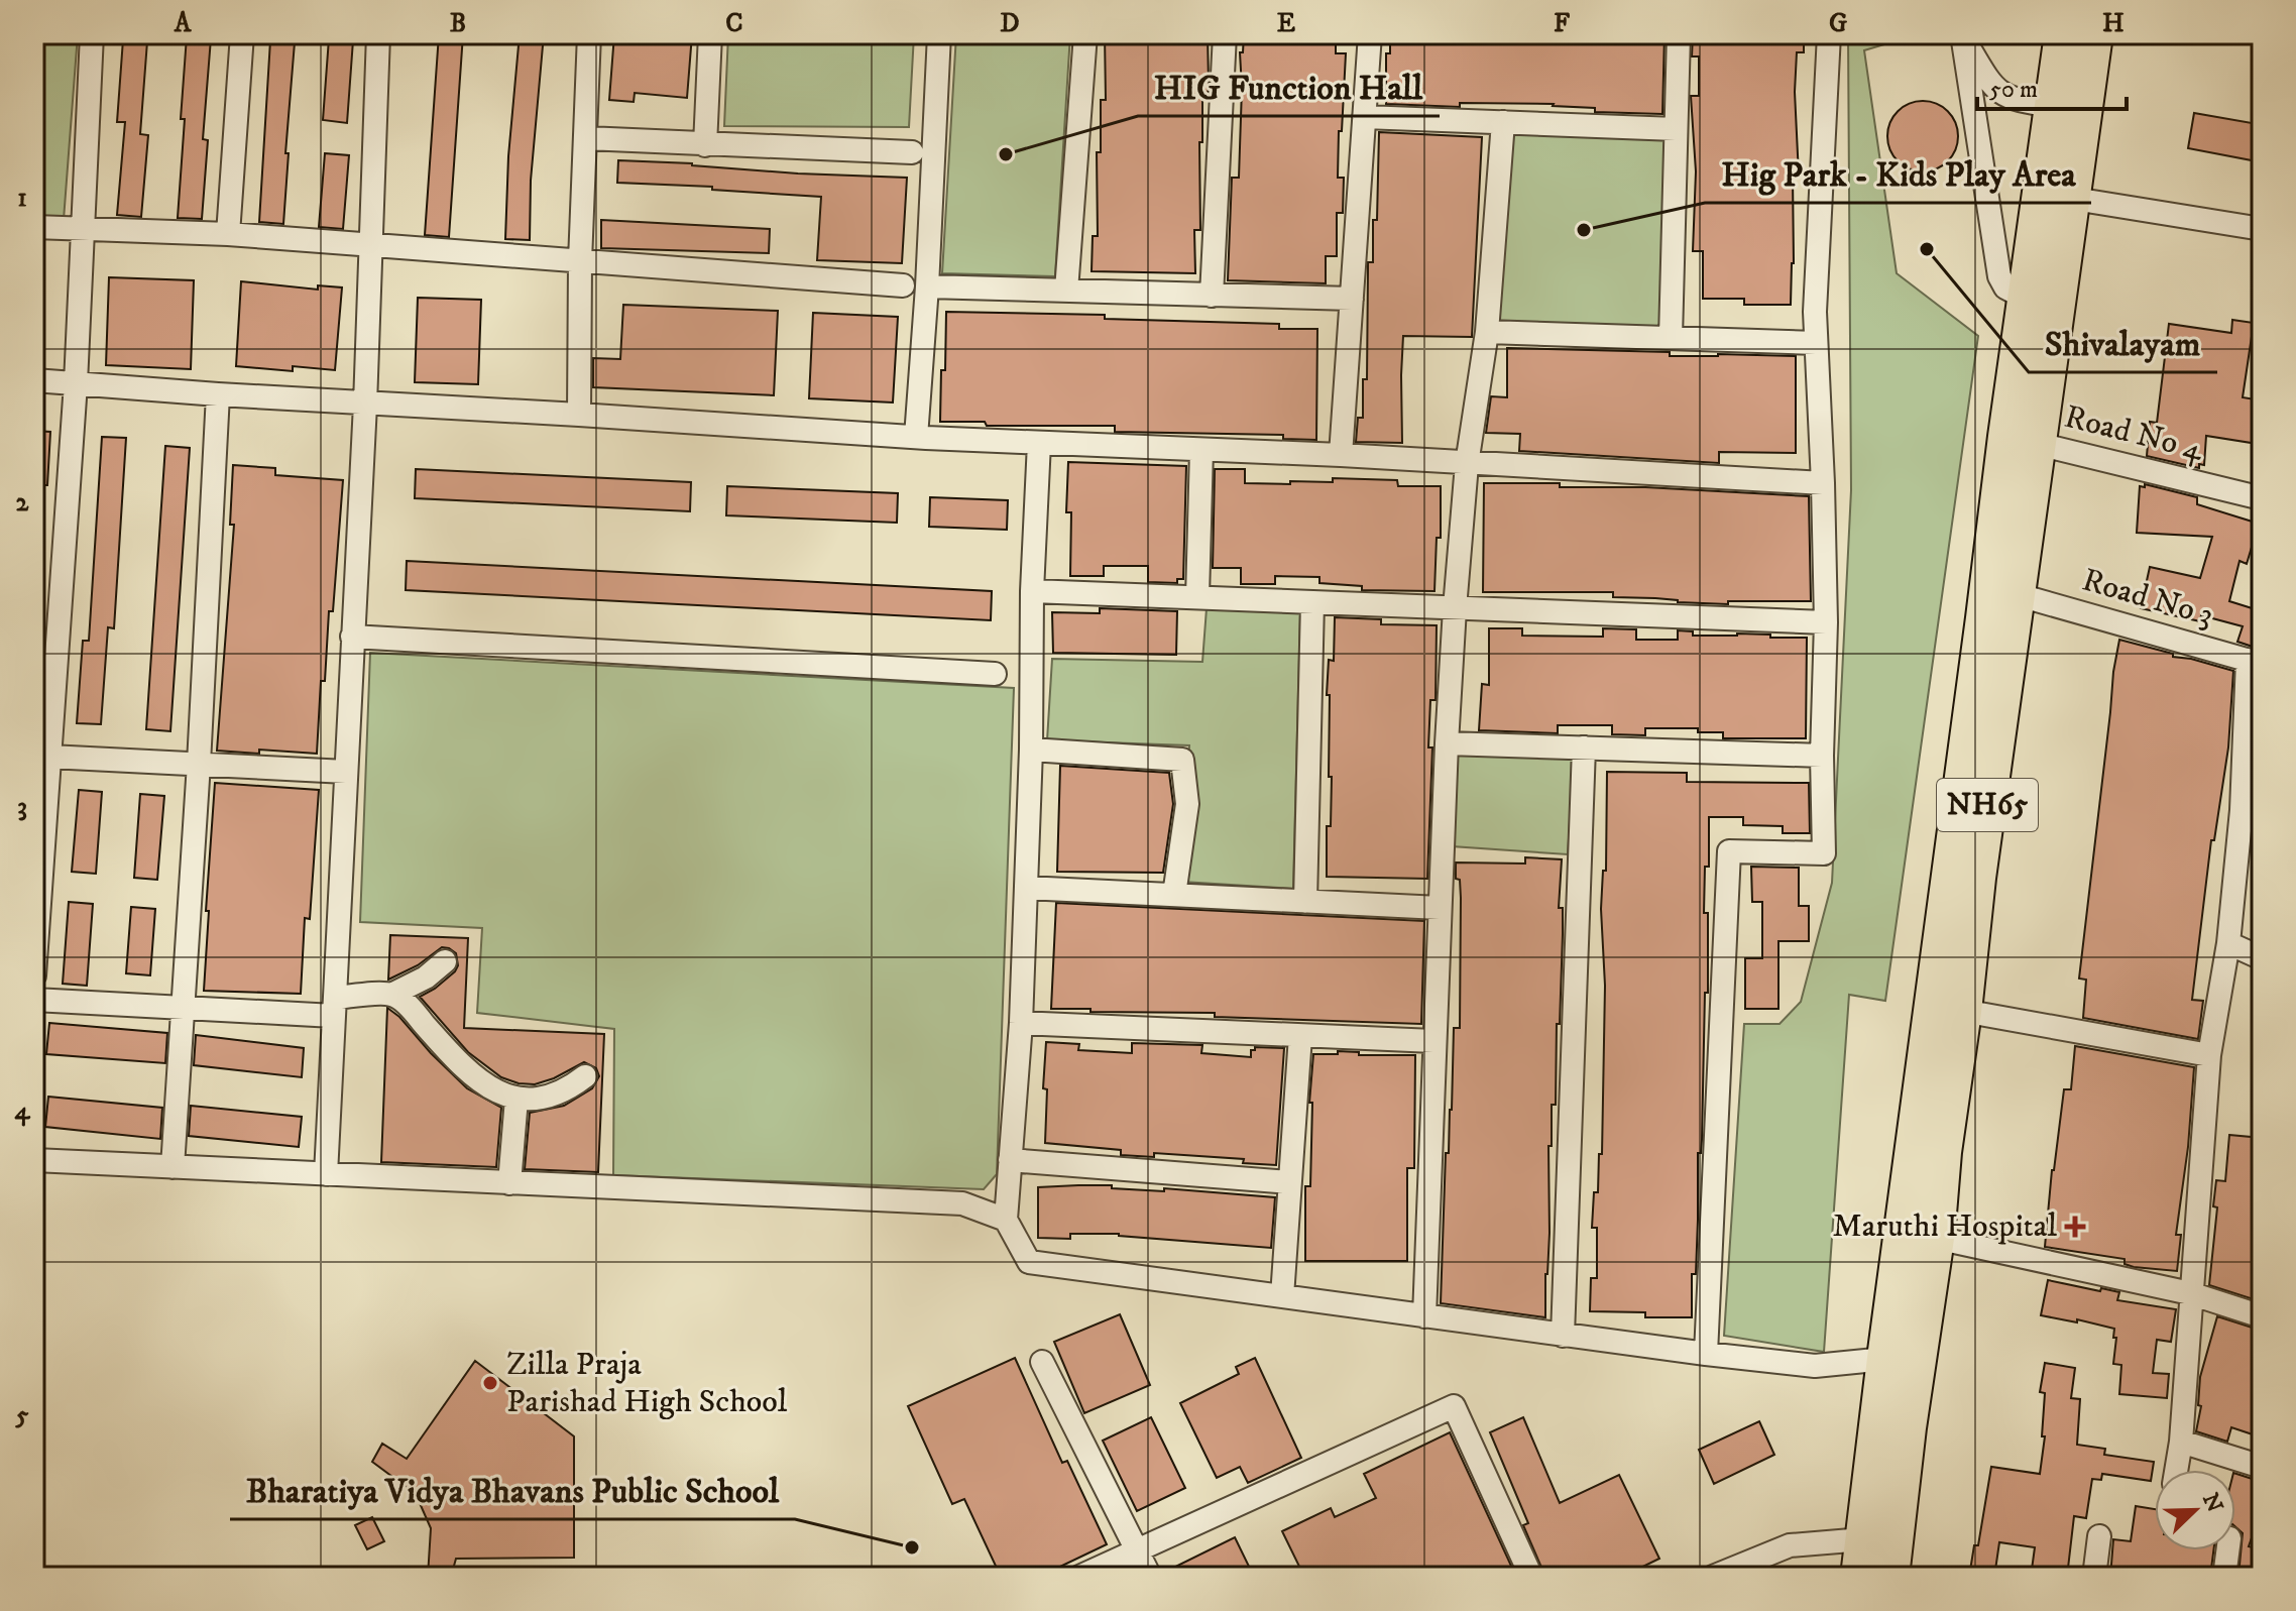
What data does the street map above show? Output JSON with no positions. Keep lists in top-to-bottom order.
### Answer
{
  "streets": {
    "highway": ["NH65"],
    "street": ["Road No 4", "Road No 3"]
  },
  "crossings": [
    ["Road No 4", "NH65"],
    ["Road No 3", "NH65"]
  ],
  "places": {
    "other": [
      "HIG Function Hall",
      "Hig Park - Kids Play Area",
      "Shivalayam",
      "Zilla Praja Parishad High School",
      "Bharatiya Vidya Bhavans Public School"
    ],
    "health": ["Maruthi Hospital"]
  },
  "scale_bar": "50 m",
  "north": "top right",
  "grid": {
    "columns": [
      "A",
      "B",
      "C",
      "D",
      "E",
      "F",
      "G",
      "H"
    ],
    "rows": [
      "1",
      "2",
      "3",
      "4",
      "5"
    ]
  }
}
